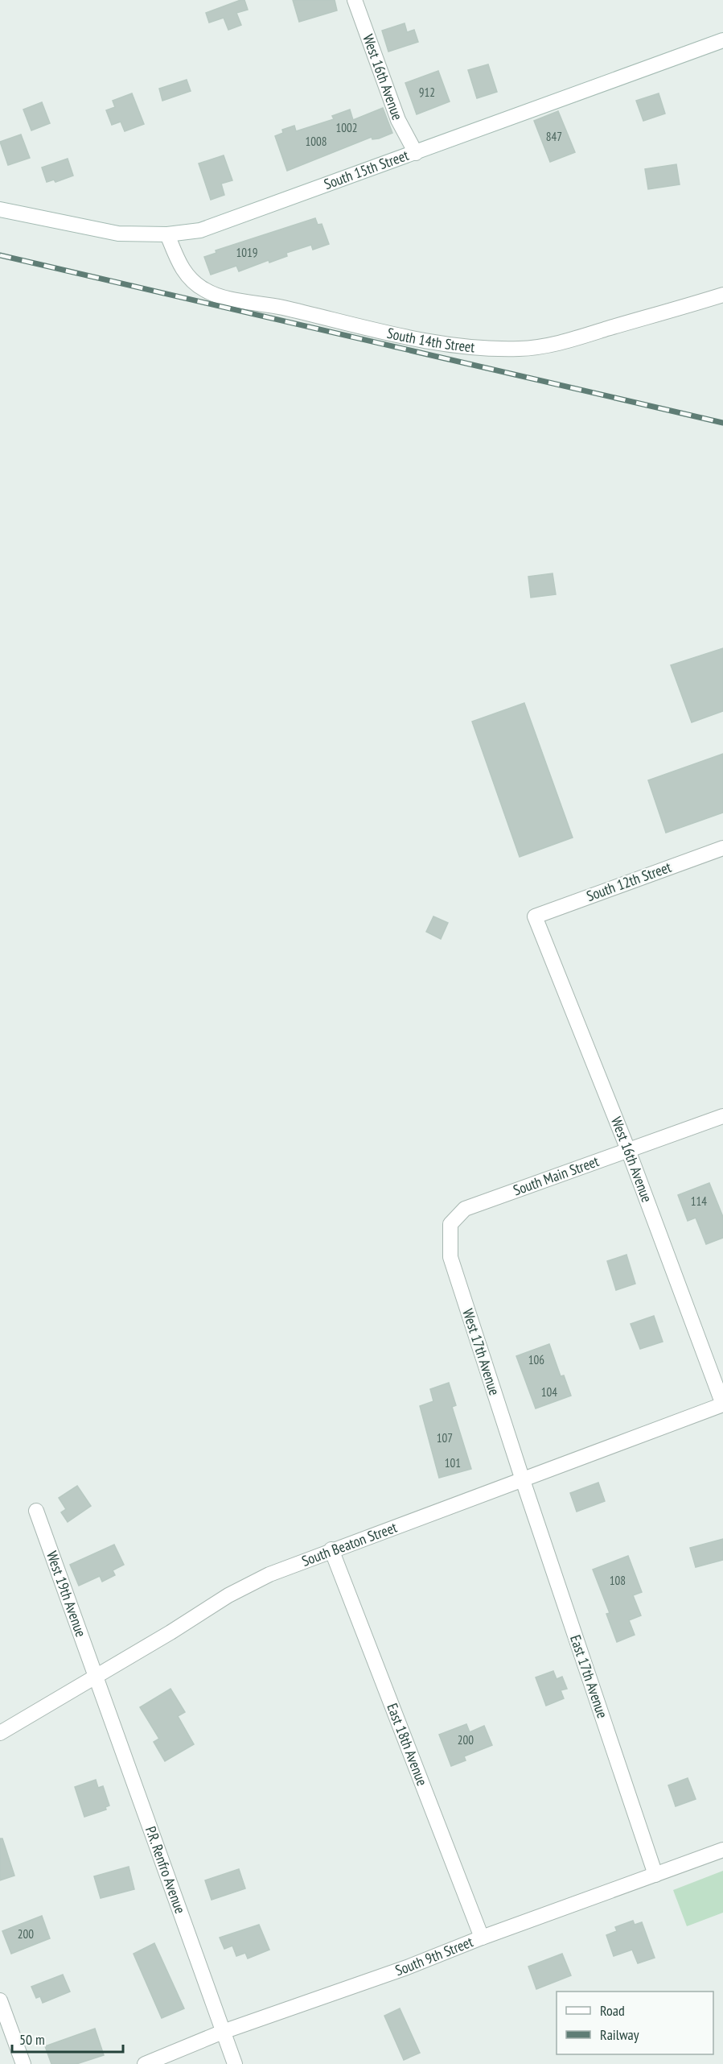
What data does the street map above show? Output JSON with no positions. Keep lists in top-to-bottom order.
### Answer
{
  "streets": {
    "street": [
      "West 16th Avenue",
      "South 15th Street",
      "South 14th Street",
      "South 12th Street",
      "South Main Street",
      "West 17th Avenue",
      "South Beaton Street",
      "West 19th Avenue",
      "East 17th Avenue",
      "East 18th Avenue",
      "P.R. Renfro Avenue",
      "South 9th Street"
    ]
  },
  "crossings": [
    ["West 16th Avenue", "South 15th Street"],
    ["West 16th Avenue", "South 12th Street"],
    ["West 16th Avenue", "South Main Street"],
    ["West 16th Avenue", "South Beaton Street"],
    ["South 15th Street", "South 14th Street"],
    ["South Main Street", "West 17th Avenue"],
    ["West 17th Avenue", "South Beaton Street"],
    ["West 17th Avenue", "East 17th Avenue"],
    ["South Beaton Street", "West 19th Avenue"],
    ["South Beaton Street", "East 17th Avenue"],
    ["South Beaton Street", "East 18th Avenue"],
    ["South Beaton Street", "P.R. Renfro Avenue"],
    ["West 19th Avenue", "P.R. Renfro Avenue"],
    ["East 17th Avenue", "South 9th Street"],
    ["East 18th Avenue", "South 9th Street"],
    ["P.R. Renfro Avenue", "South 9th Street"]
  ],
  "house_numbers": [
    "912",
    "1002",
    "847",
    "1008",
    "1019",
    "114",
    "106",
    "104",
    "107",
    "101",
    "108",
    "200",
    "200"
  ],
  "legend": ["Road", "Railway"],
  "scale_bar": "50 m"
}
